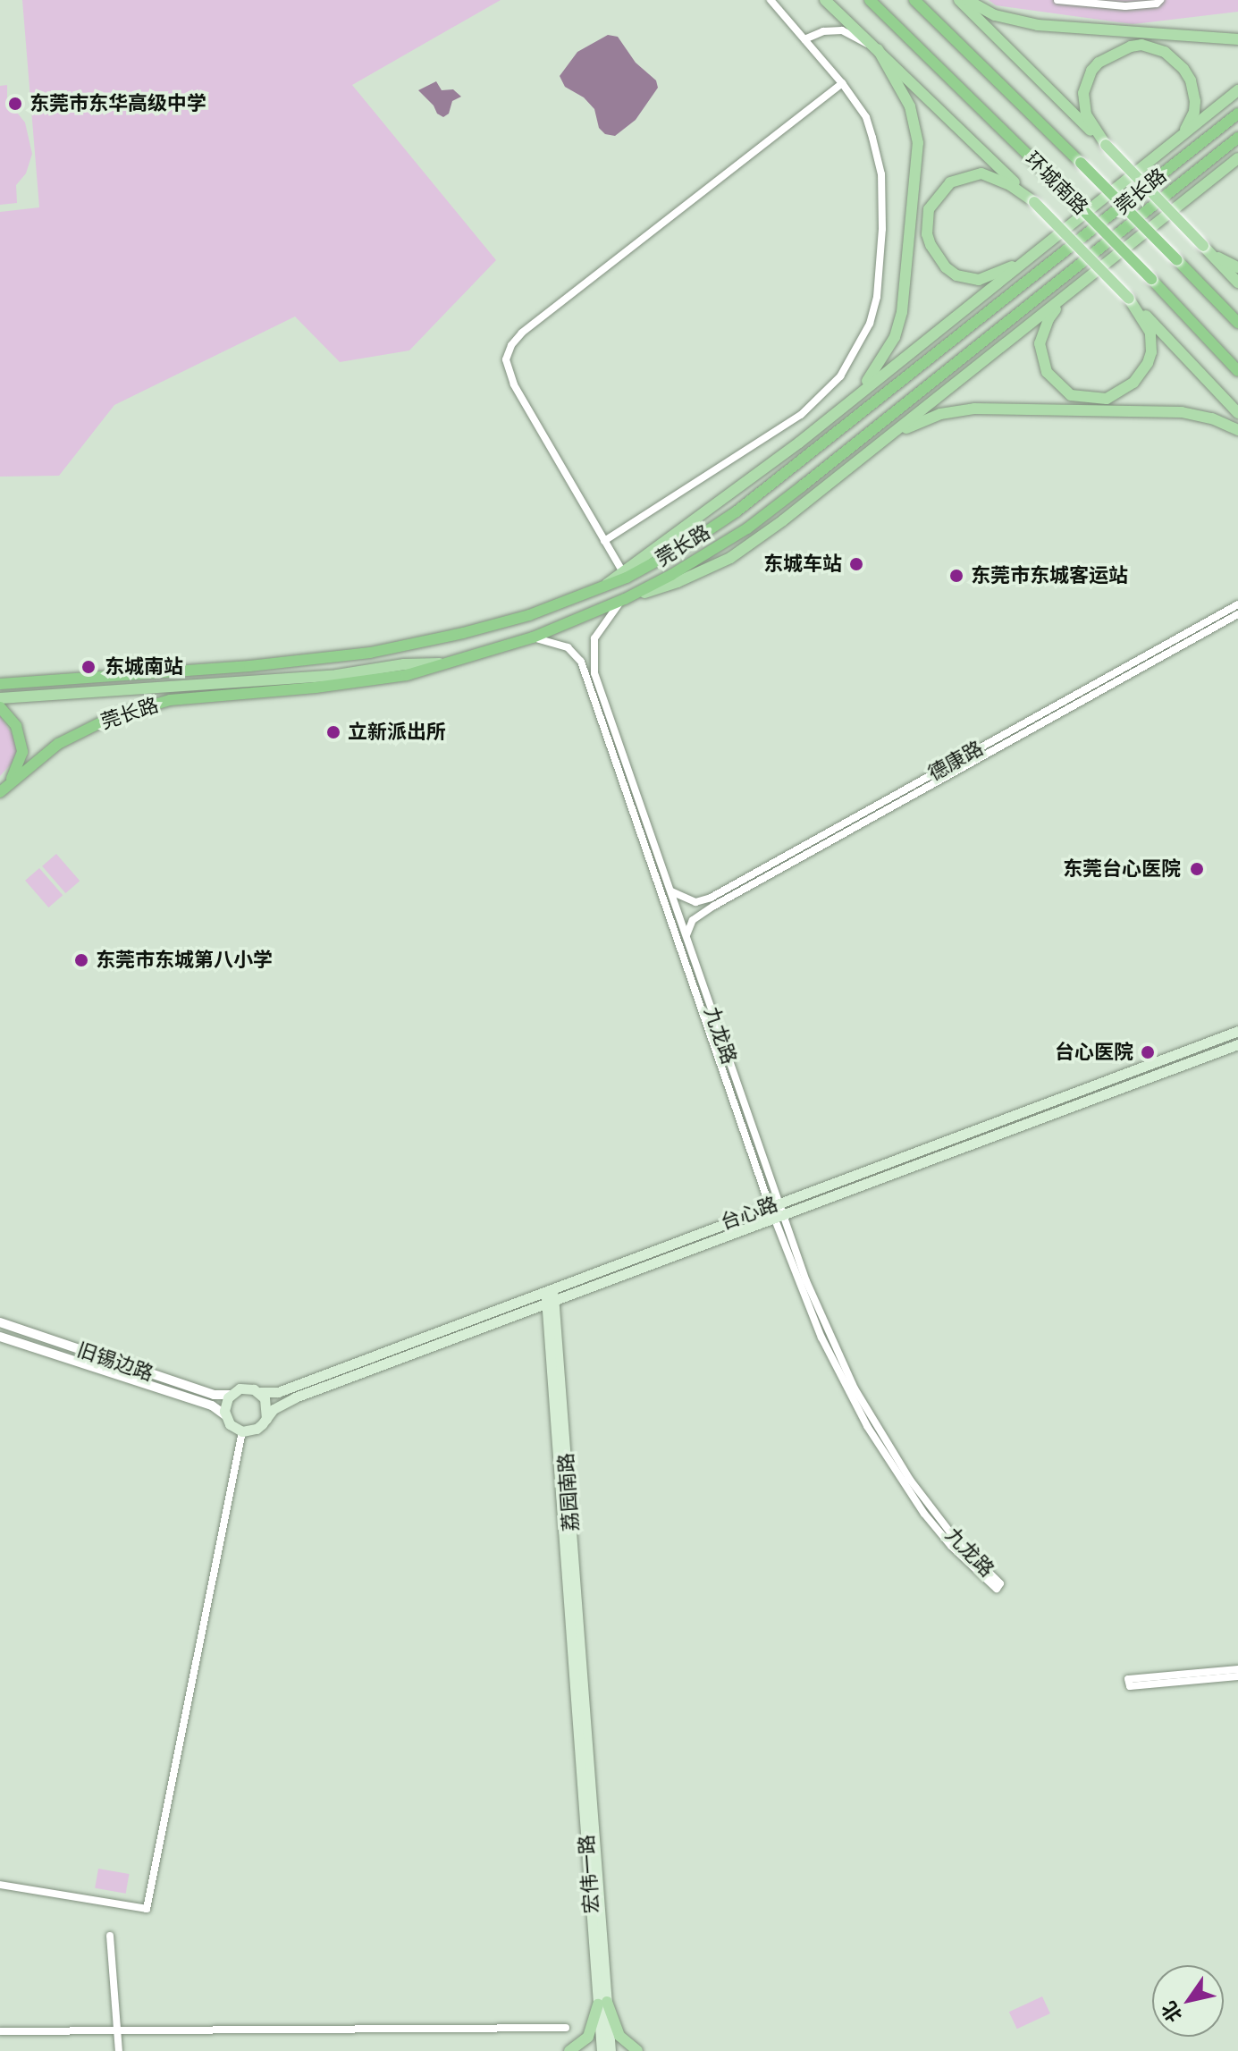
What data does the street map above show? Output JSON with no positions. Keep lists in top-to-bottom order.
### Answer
{
  "streets": {
    "highway": ["环城南路", "莞长路"],
    "main road": ["台心路", "荔园南路", "宏伟一路"],
    "street": ["德康路", "九龙路", "旧锡边路"]
  },
  "crossings": [
    ["莞长路", "九龙路"],
    ["德康路", "九龙路"],
    ["九龙路", "台心路"],
    ["台心路", "旧锡边路"],
    ["台心路", "荔园南路"],
    ["荔园南路", "宏伟一路"]
  ],
  "places": [
    "东莞市东华高级中学",
    "东城车站",
    "东莞市东城客运站",
    "东城南站",
    "立新派出所",
    "东莞台心医院",
    "东莞市东城第八小学",
    "台心医院"
  ],
  "north": "bottom left"
}
